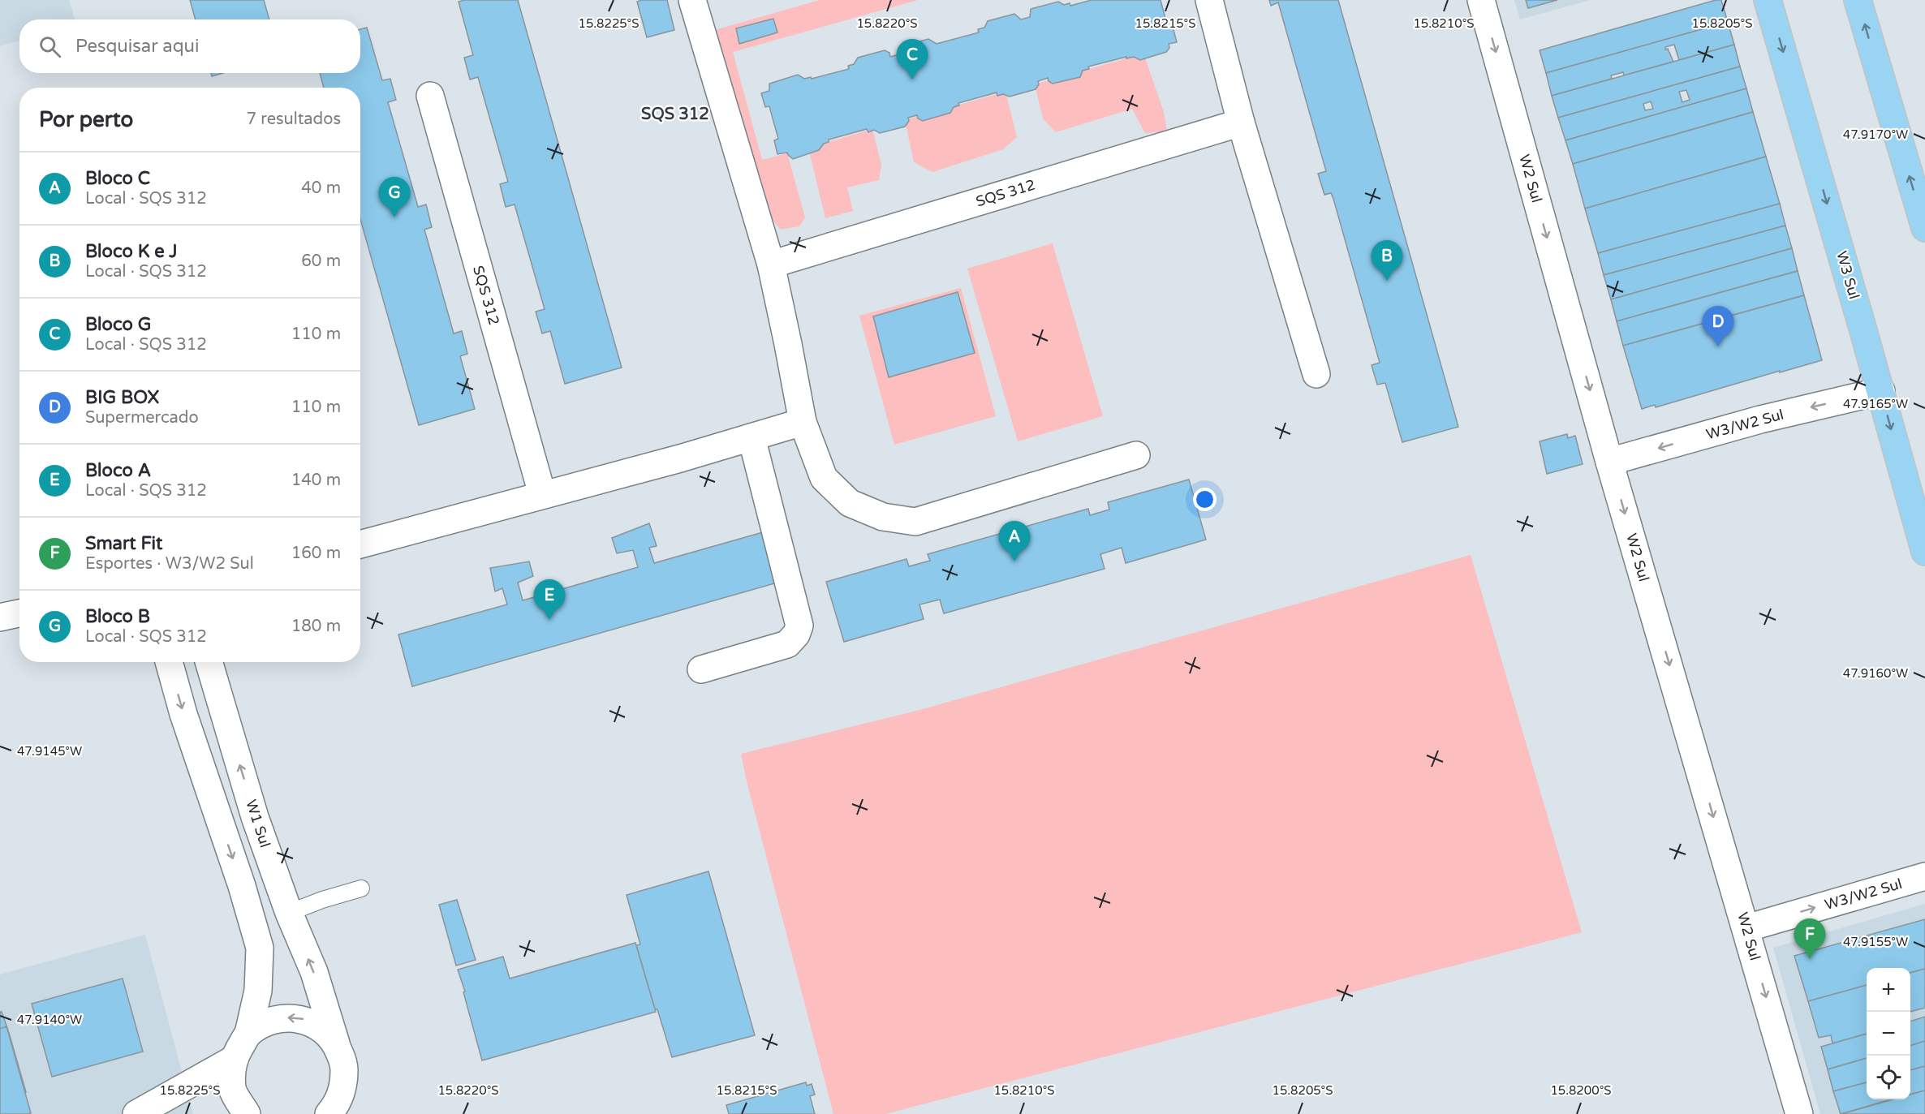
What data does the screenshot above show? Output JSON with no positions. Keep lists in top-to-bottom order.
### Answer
{
  "streets": {
    "main road": ["W3 Sul"],
    "street": [
      "W2 Sul",
      "SQS 312",
      "W3/W2 Sul",
      "W1 Sul"
    ]
  },
  "crossings": [
    ["W2 Sul", "W3/W2 Sul"],
    ["W3 Sul", "W3/W2 Sul"]
  ],
  "one_way": ["W2 Sul"],
  "districts": ["SQS 312"],
  "page": {
    "search": "Pesquisar aqui",
    "pins": [
      "C",
      "G",
      "B",
      "D",
      "A",
      "E",
      "F"
    ],
    "heading": ["Por perto", "7 resultados"],
    "list": [
      {
        "mark": "A",
        "name": "Bloco C",
        "note": "Local · SQS 312",
        "value": "40 m"
      },
      {
        "mark": "B",
        "name": "Bloco K e J",
        "note": "Local · SQS 312",
        "value": "60 m"
      },
      {
        "mark": "C",
        "name": "Bloco G",
        "note": "Local · SQS 312",
        "value": "110 m"
      },
      {
        "mark": "D",
        "name": "BIG BOX",
        "note": "Supermercado",
        "value": "110 m"
      },
      {
        "mark": "E",
        "name": "Bloco A",
        "note": "Local · SQS 312",
        "value": "140 m"
      },
      {
        "mark": "F",
        "name": "Smart Fit",
        "note": "Esportes · W3/W2 Sul",
        "value": "160 m"
      },
      {
        "mark": "G",
        "name": "Bloco B",
        "note": "Local · SQS 312",
        "value": "180 m"
      }
    ],
    "map_buttons": ["+", "−"]
  },
  "coordinates": [
    "15.8225°S",
    "15.8220°S",
    "15.8215°S",
    "15.8210°S",
    "15.8205°S",
    "47.9170°W",
    "47.9165°W",
    "47.9160°W",
    "47.9145°W",
    "47.9155°W",
    "47.9140°W",
    "15.8200°S"
  ]
}
